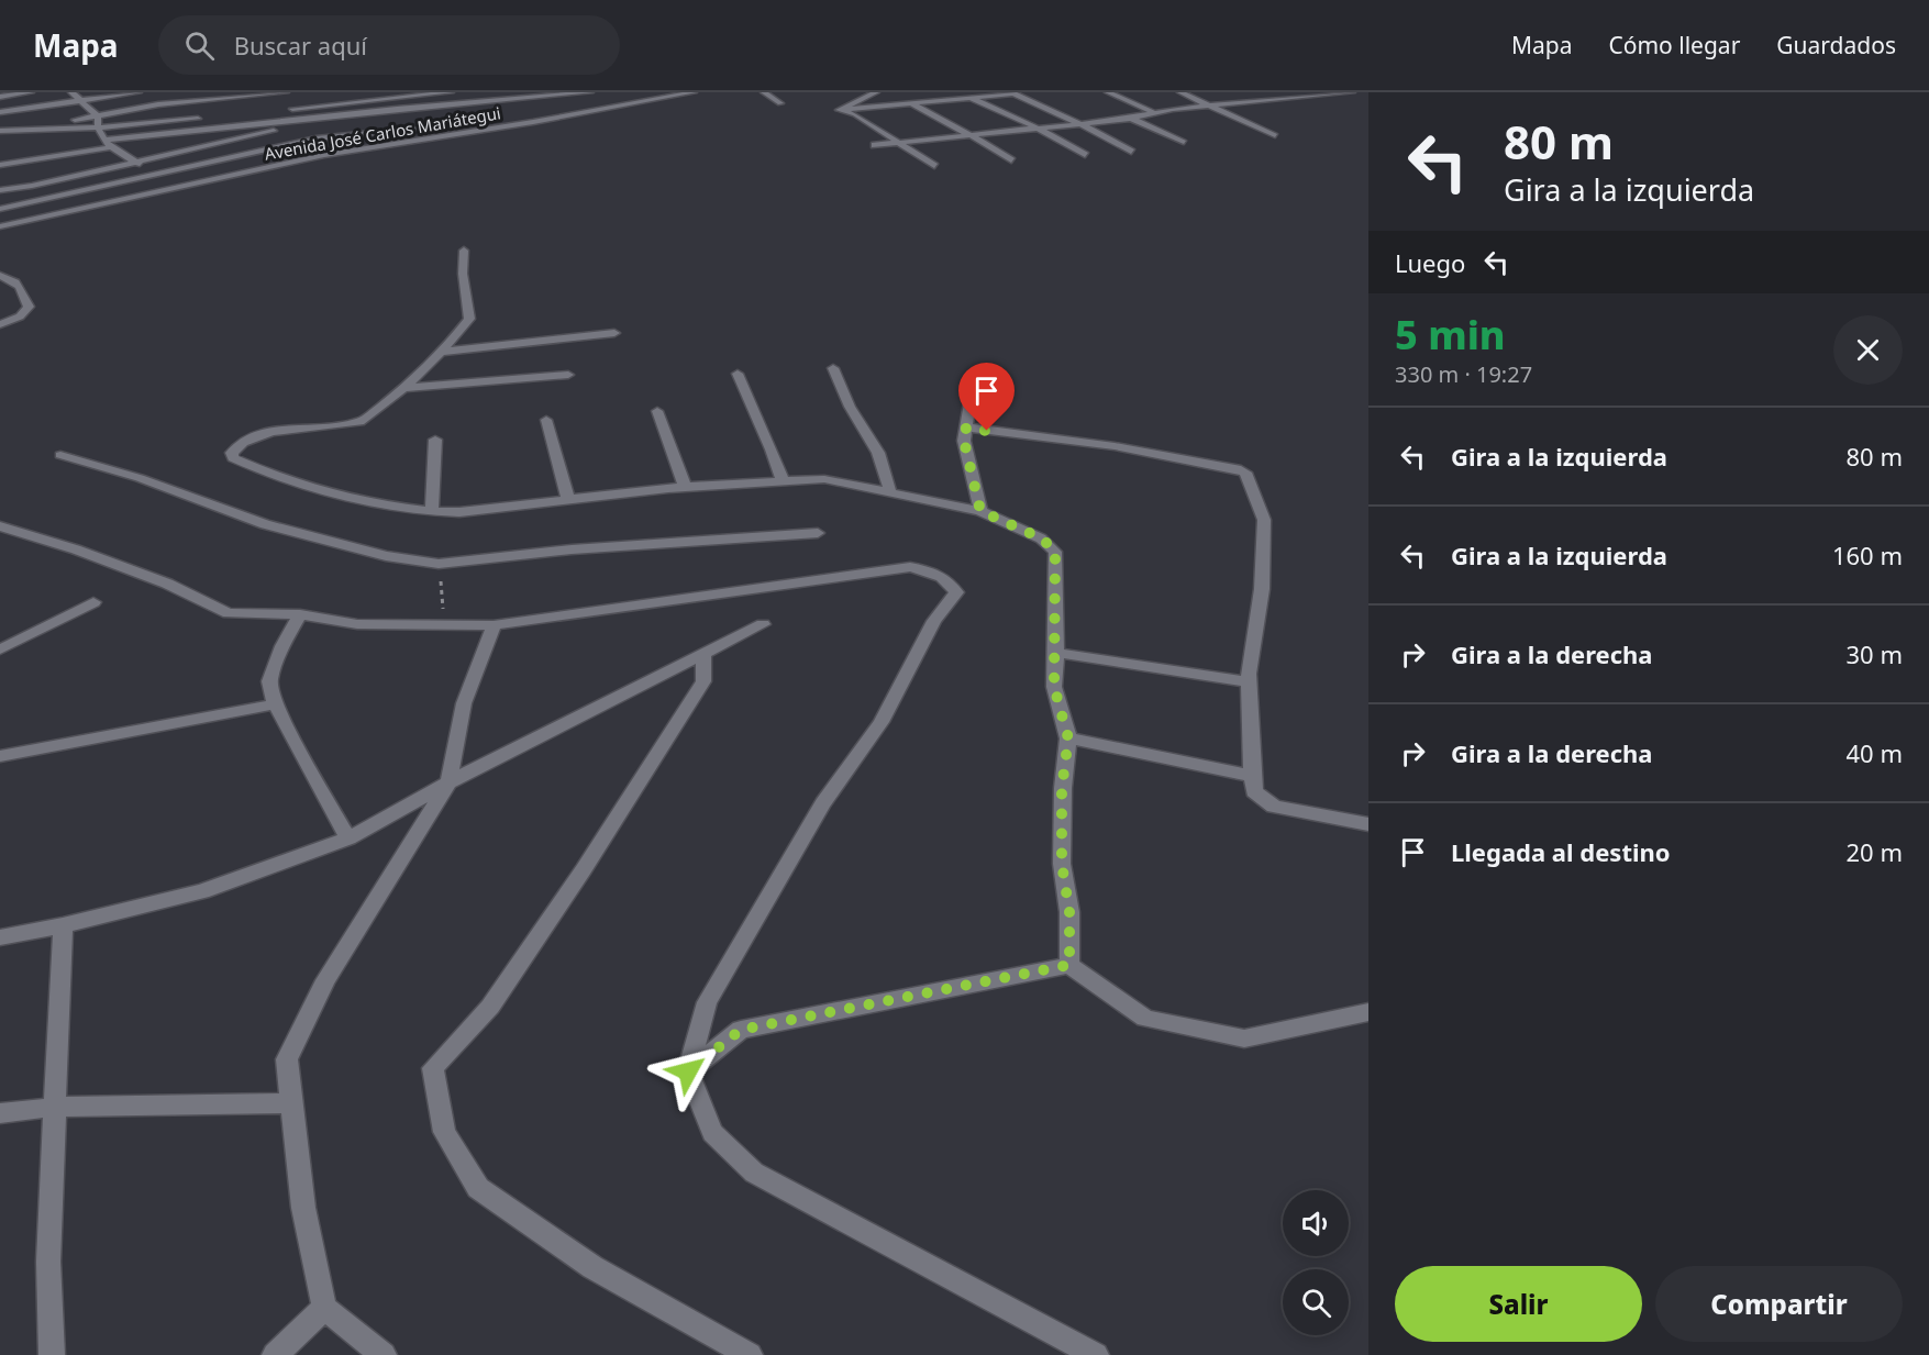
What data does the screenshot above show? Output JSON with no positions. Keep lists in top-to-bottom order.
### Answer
{
  "streets": {
    "street": ["Avenida José Carlos Mariátegui"]
  },
  "page": {
    "header": "Mapa",
    "search": "Buscar aquí",
    "nav": ["Mapa", "Cómo llegar", "Guardados"],
    "turn": ["80 m", "Gira a la izquierda"],
    "then": "Luego",
    "heading": ["5 min", "330 m · 19:27"],
    "list": [
      {
        "name": "Gira a la izquierda",
        "value": "80 m"
      },
      {
        "name": "Gira a la izquierda",
        "value": "160 m"
      },
      {
        "name": "Gira a la derecha",
        "value": "30 m"
      },
      {
        "name": "Gira a la derecha",
        "value": "40 m"
      },
      {
        "name": "Llegada al destino",
        "value": "20 m"
      }
    ],
    "buttons": ["Salir", "Compartir"]
  }
}
